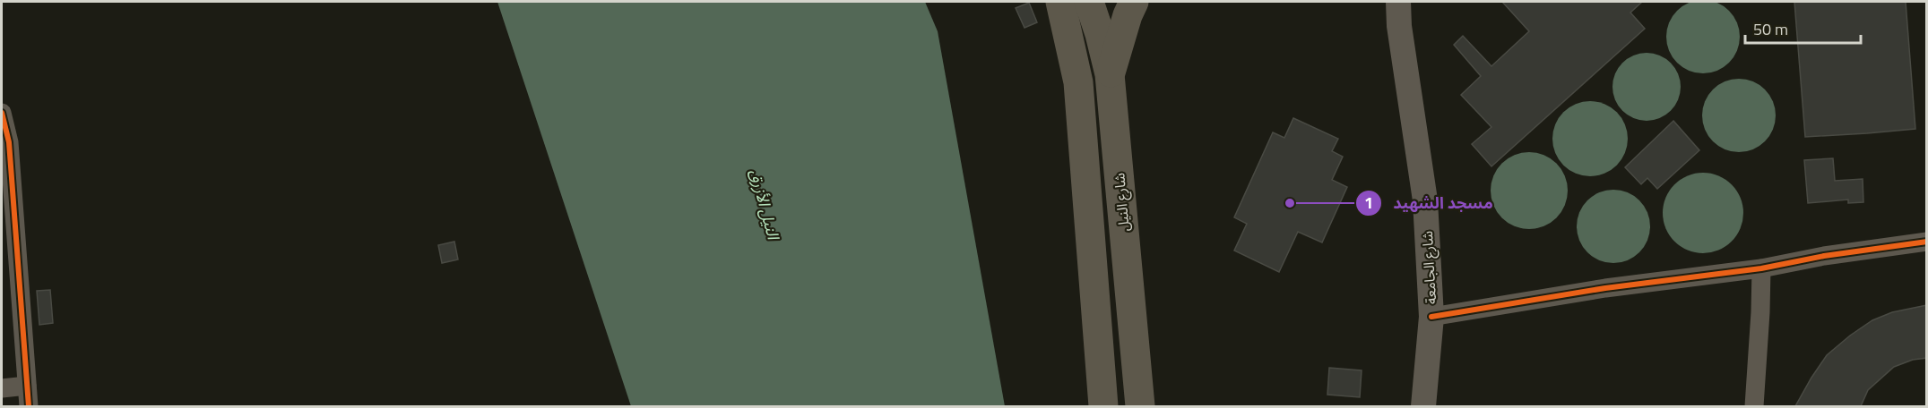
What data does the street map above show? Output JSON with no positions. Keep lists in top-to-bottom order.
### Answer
{
  "streets": {
    "main road": ["شارع النيل", "شارع الجامعة"]
  },
  "water": ["النيل الأزرق"],
  "places": ["مسجد الشهيد"],
  "scale_bar": "50 m"
}
